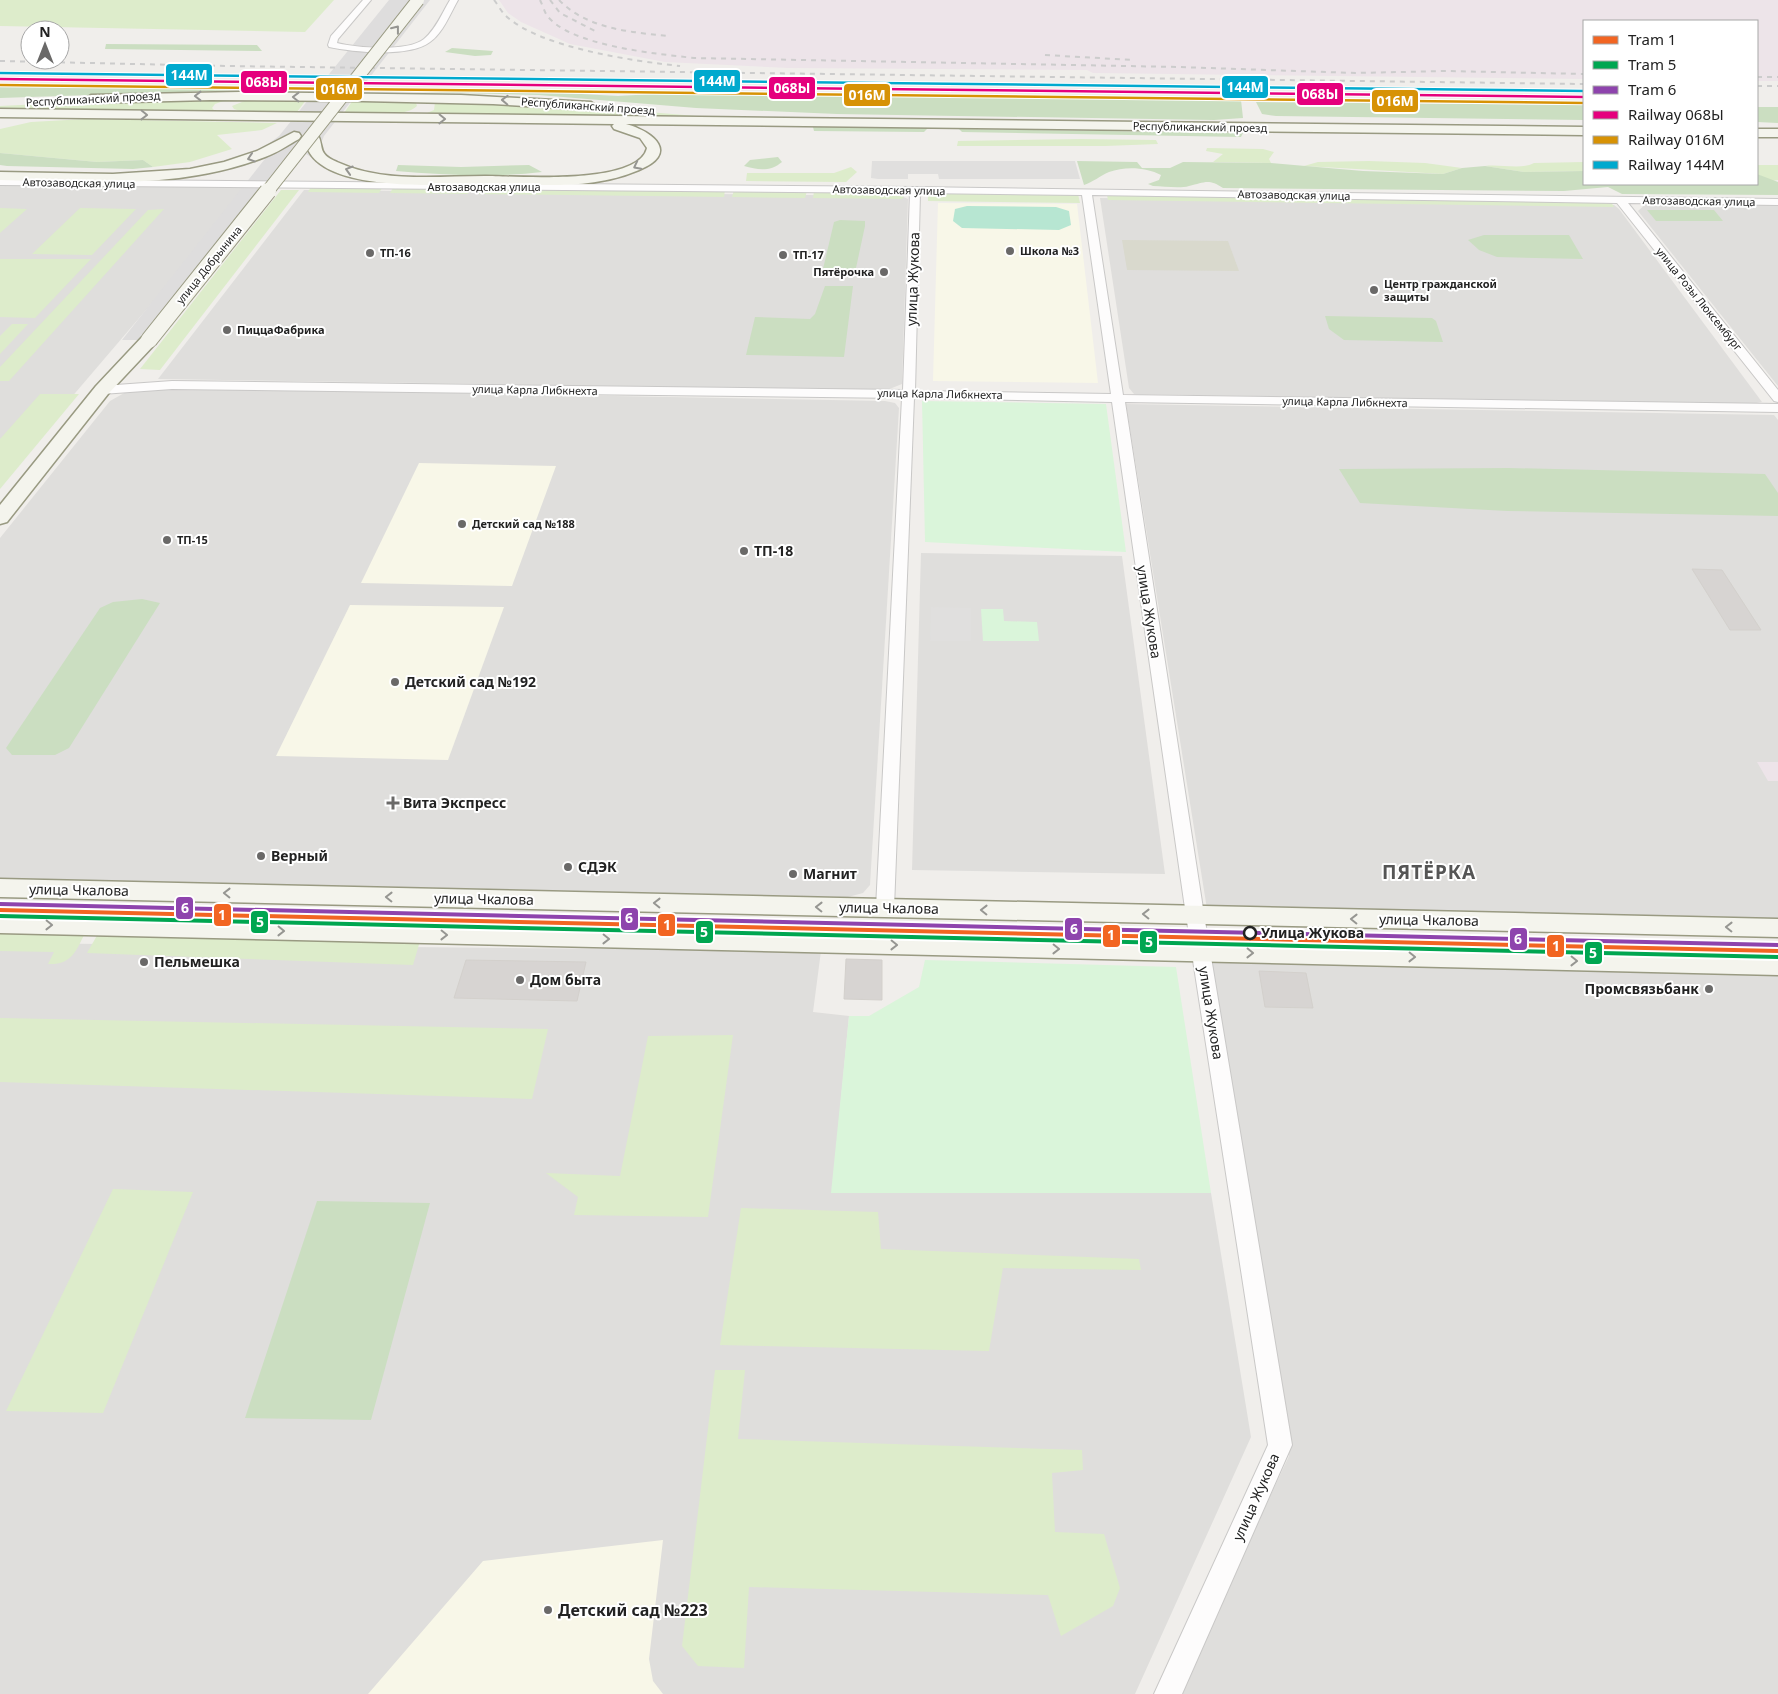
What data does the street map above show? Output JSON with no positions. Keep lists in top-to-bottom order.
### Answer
{
  "streets": {
    "main road": ["Республиканский проезд", "улица Добрынина", "улица Чкалова"],
    "street": [
      "Автозаводская улица",
      "улица Жукова",
      "улица Розы Люксембург",
      "улица Карла Либкнехта"
    ]
  },
  "crossings": [
    ["Автозаводская улица", "улица Жукова"],
    ["Автозаводская улица", "улица Розы Люксембург"],
    ["улица Добрынина", "улица Карла Либкнехта"],
    ["улица Жукова", "улица Карла Либкнехта"],
    ["улица Жукова", "улица Чкалова"]
  ],
  "districts": ["ПЯТЁРКА"],
  "places": {
    "other": [
      "Школа №3",
      "ТП-16",
      "ТП-17",
      "Пятёрочка",
      "Центр гражданской защиты",
      "ПиццаФабрика",
      "Детский сад №188",
      "ТП-15",
      "ТП-18",
      "Детский сад №192",
      "Верный",
      "СДЭК",
      "Магнит",
      "Улица Жукова",
      "Пельмешка",
      "Дом быта",
      "Промсвязьбанк",
      "Детский сад №223"
    ],
    "health": ["Вита Экспресс"]
  },
  "lines": [
    "rail line 144М",
    "rail line 068Ы",
    "rail line 016М",
    "tram line 6",
    "tram line 1",
    "tram line 5"
  ],
  "legend": [
    "Tram 1",
    "Tram 5",
    "Tram 6",
    "Railway 068Ы",
    "Railway 016М",
    "Railway 144М"
  ],
  "north": "top"
}
